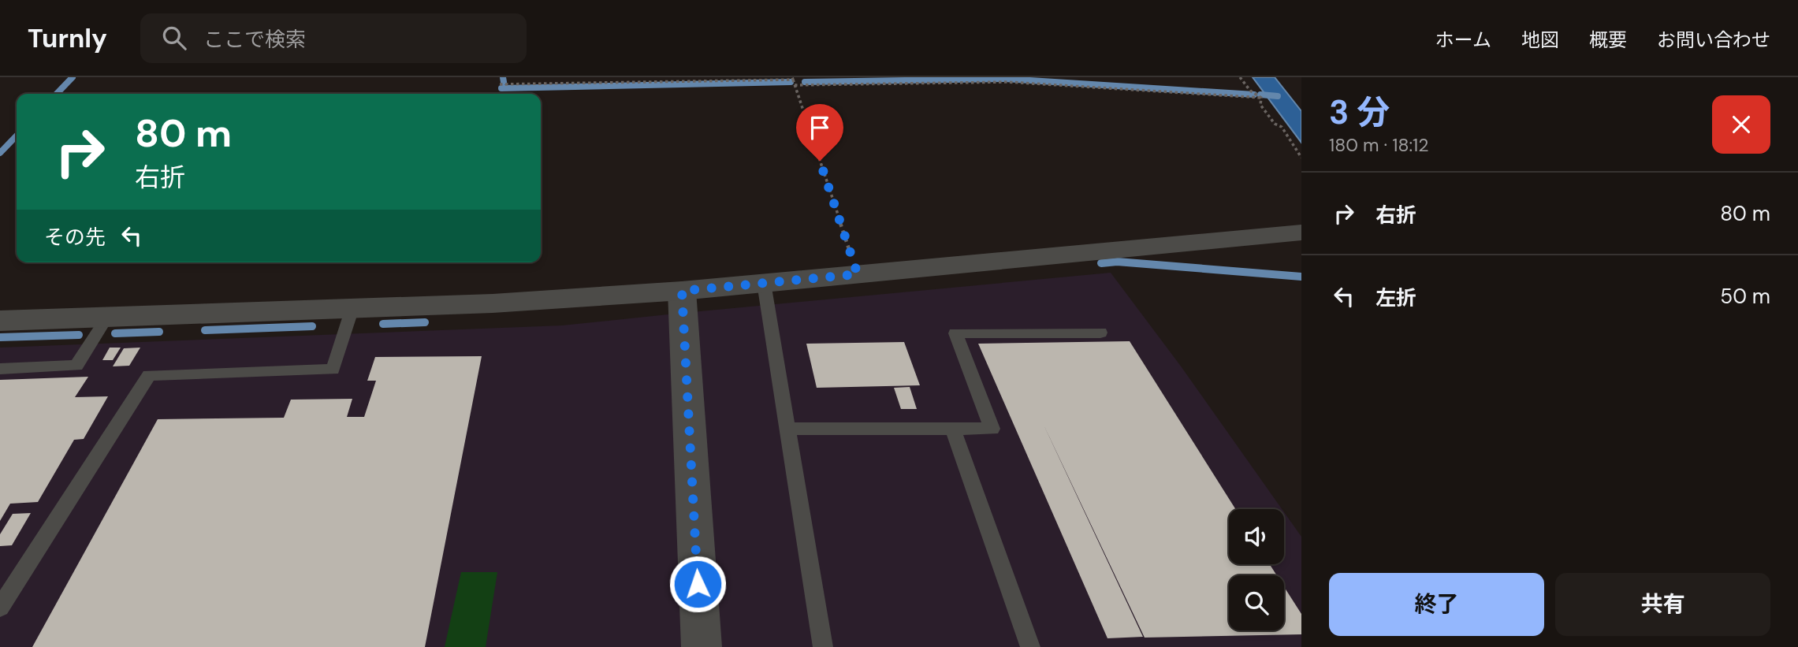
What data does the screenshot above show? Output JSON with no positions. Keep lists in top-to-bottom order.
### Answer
{
  "page": {
    "header": "Turnly",
    "search": "ここで検索",
    "nav": [
      "ホーム",
      "地図",
      "概要",
      "お問い合わせ"
    ],
    "heading": ["3 分", "180 m · 18:12"],
    "turn": ["80 m", "右折"],
    "list": [
      {
        "name": "右折",
        "value": "80 m"
      },
      {
        "name": "左折",
        "value": "50 m"
      }
    ],
    "then": "その先",
    "buttons": ["終了", "共有"]
  }
}
